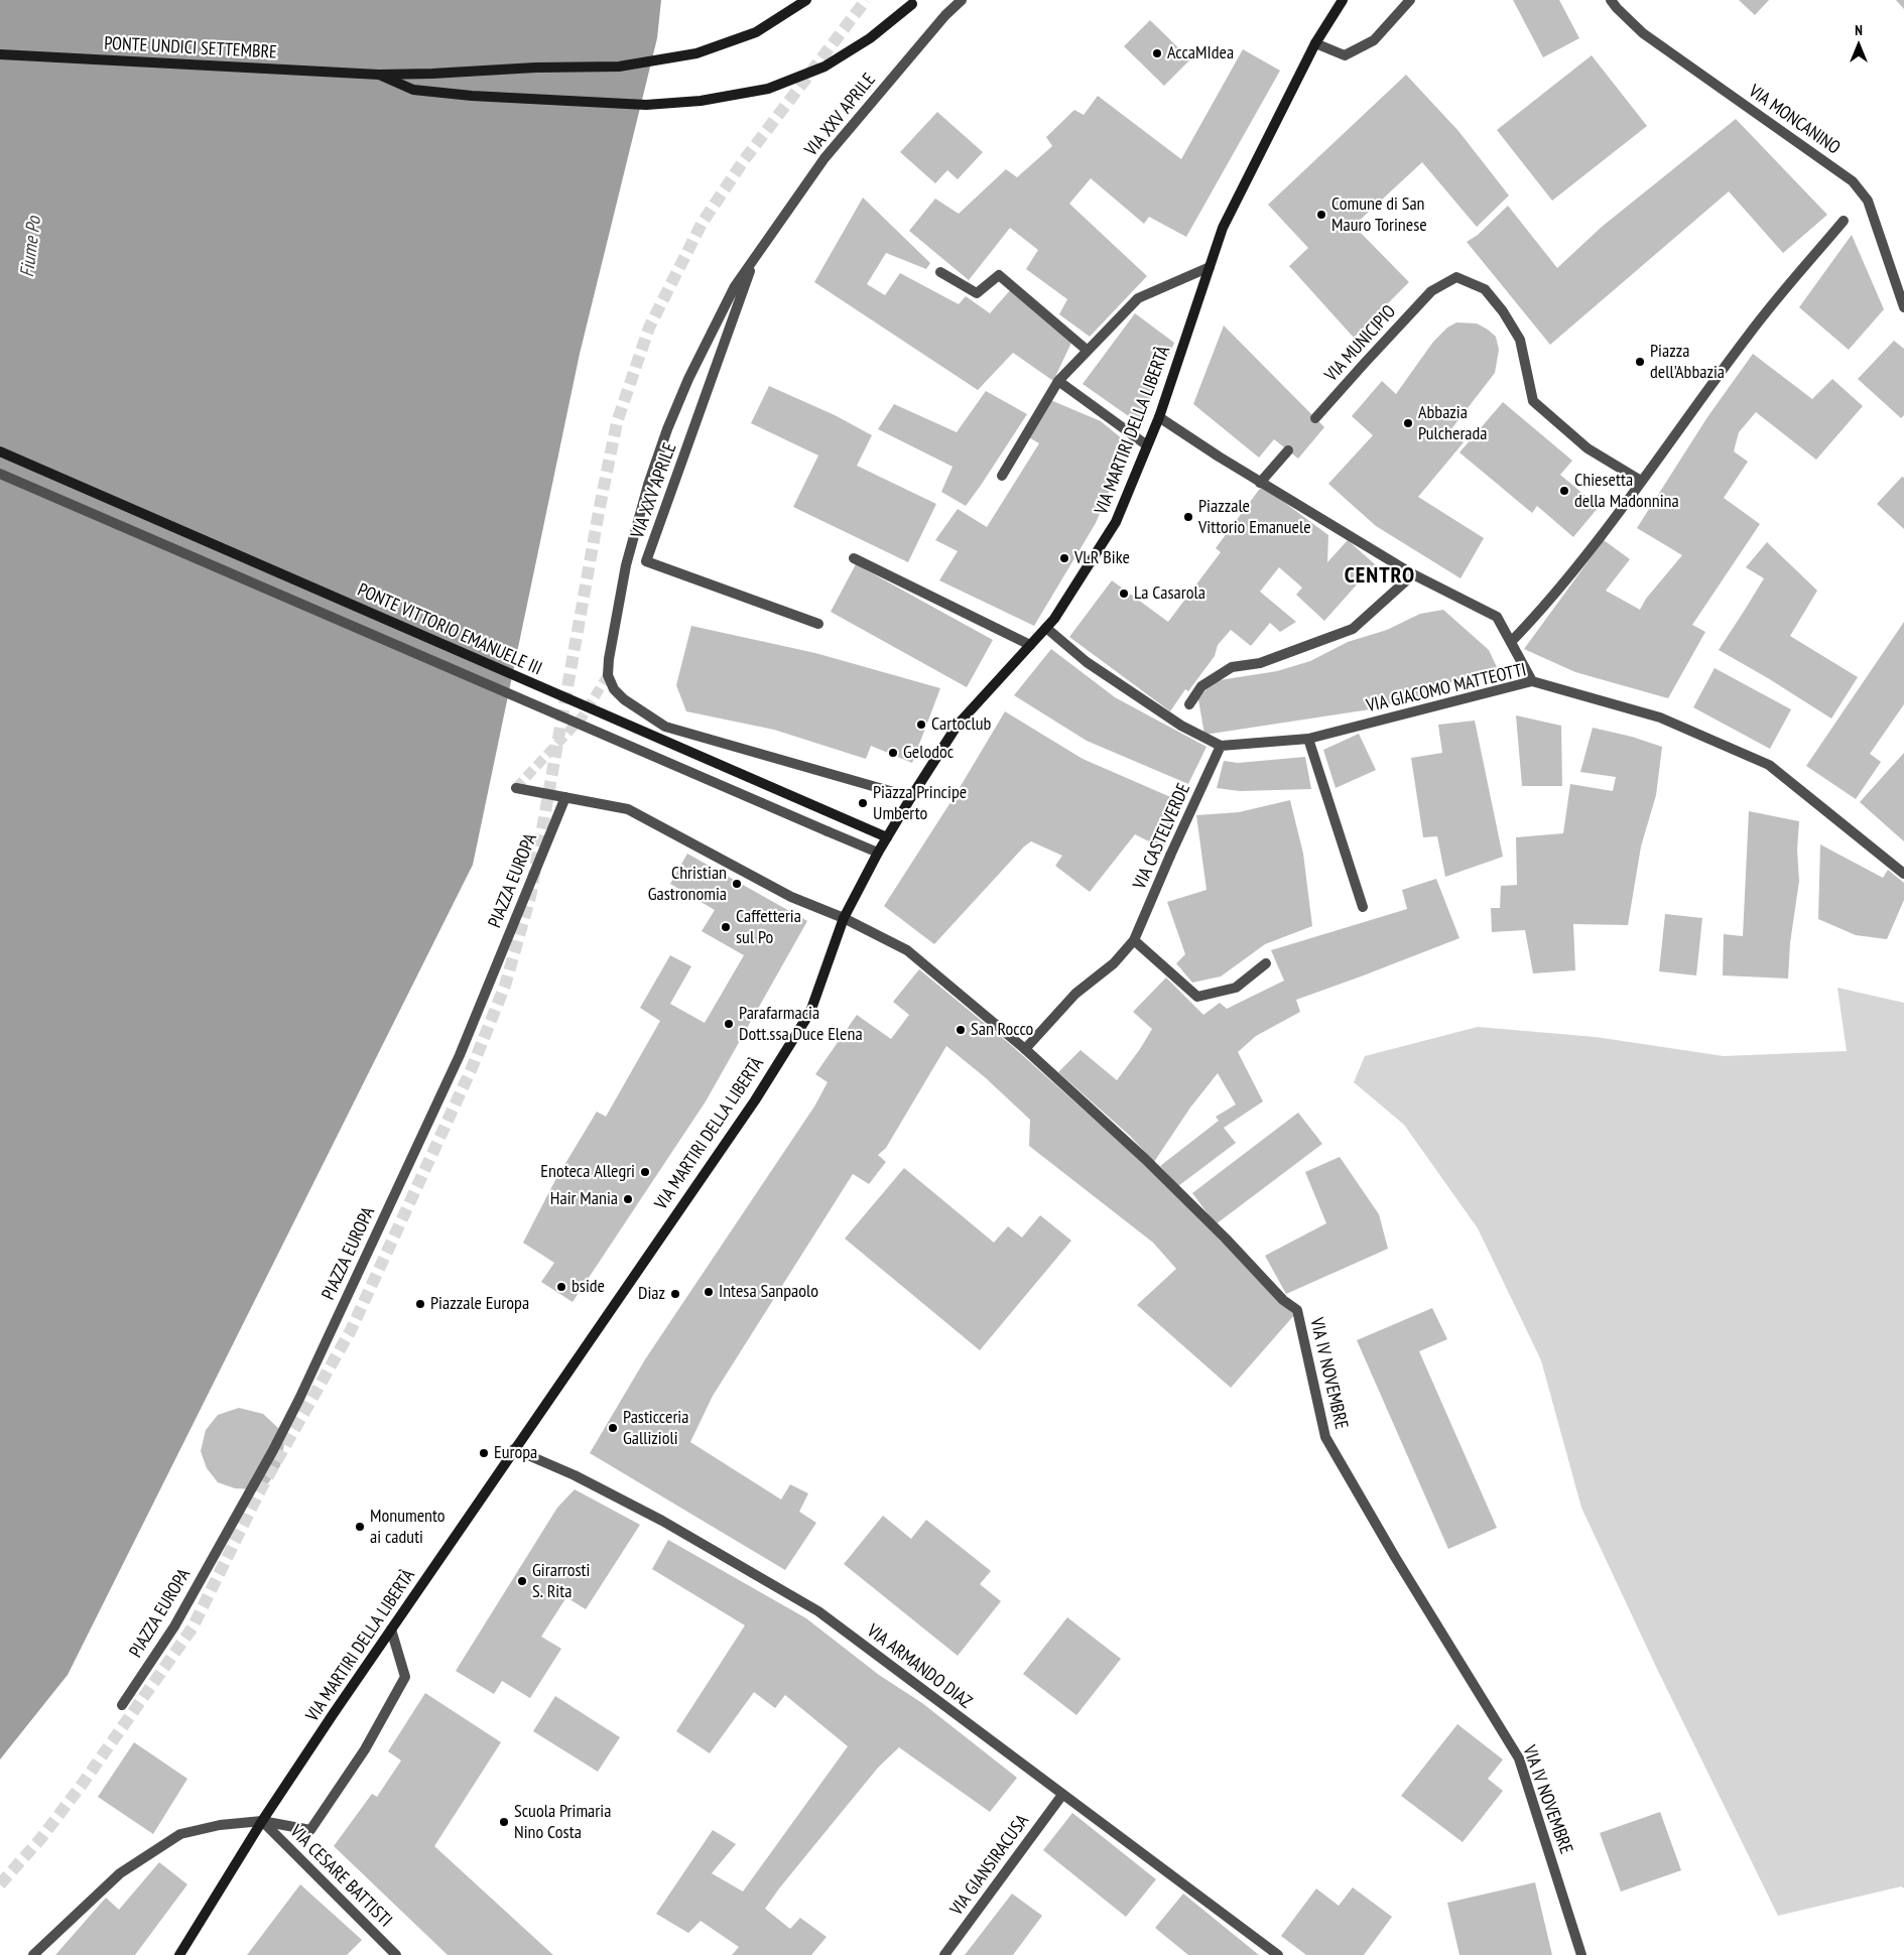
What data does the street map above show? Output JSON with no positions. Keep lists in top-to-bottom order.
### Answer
{
  "streets": {
    "street": [
      "PONTE UNDICI SETTEMBRE",
      "VIA XXV APRILE",
      "VIA MONCANINO",
      "VIA MUNICIPIO",
      "VIA MARTIRI DELLA LIBERTÀ",
      "PONTE VITTORIO EMANUELE III",
      "VIA GIACOMO MATTEOTTI",
      "VIA CASTELVERDE",
      "PIAZZA EUROPA",
      "VIA IV NOVEMBRE",
      "VIA ARMANDO DIAZ",
      "VIA GIANSIRACUSA",
      "VIA CESARE BATTISTI"
    ]
  },
  "crossings": [
    ["VIA XXV APRILE", "VIA MARTIRI DELLA LIBERTÀ"],
    ["VIA MARTIRI DELLA LIBERTÀ", "PONTE VITTORIO EMANUELE III"],
    ["VIA MARTIRI DELLA LIBERTÀ", "VIA IV NOVEMBRE"],
    ["VIA MARTIRI DELLA LIBERTÀ", "VIA ARMANDO DIAZ"],
    ["VIA MARTIRI DELLA LIBERTÀ", "VIA CESARE BATTISTI"],
    ["VIA GIACOMO MATTEOTTI", "VIA CASTELVERDE"],
    ["VIA CASTELVERDE", "VIA IV NOVEMBRE"],
    ["VIA ARMANDO DIAZ", "VIA GIANSIRACUSA"]
  ],
  "districts": ["CENTRO"],
  "water": ["Fiume Po"],
  "places": [
    "AccaMIdea",
    "Comune di San Mauro Torinese",
    "Piazza dell'Abbazia",
    "Abbazia Pulcherada",
    "Chiesetta della Madonnina",
    "Piazzale Vittorio Emanuele",
    "VLR Bike",
    "La Casarola",
    "Cartoclub",
    "Gelodoc",
    "Piazza Principe Umberto",
    "Christian Gastronomia",
    "Caffetteria sul Po",
    "Parafarmacia Dott.ssa Duce Elena",
    "San Rocco",
    "Enoteca Allegri",
    "Hair Mania",
    "bside",
    "Intesa Sanpaolo",
    "Diaz",
    "Piazzale Europa",
    "Pasticceria Gallizioli",
    "Europa",
    "Monumento ai caduti",
    "Girarrosti S. Rita",
    "Scuola Primaria Nino Costa"
  ],
  "north": "top"
}
